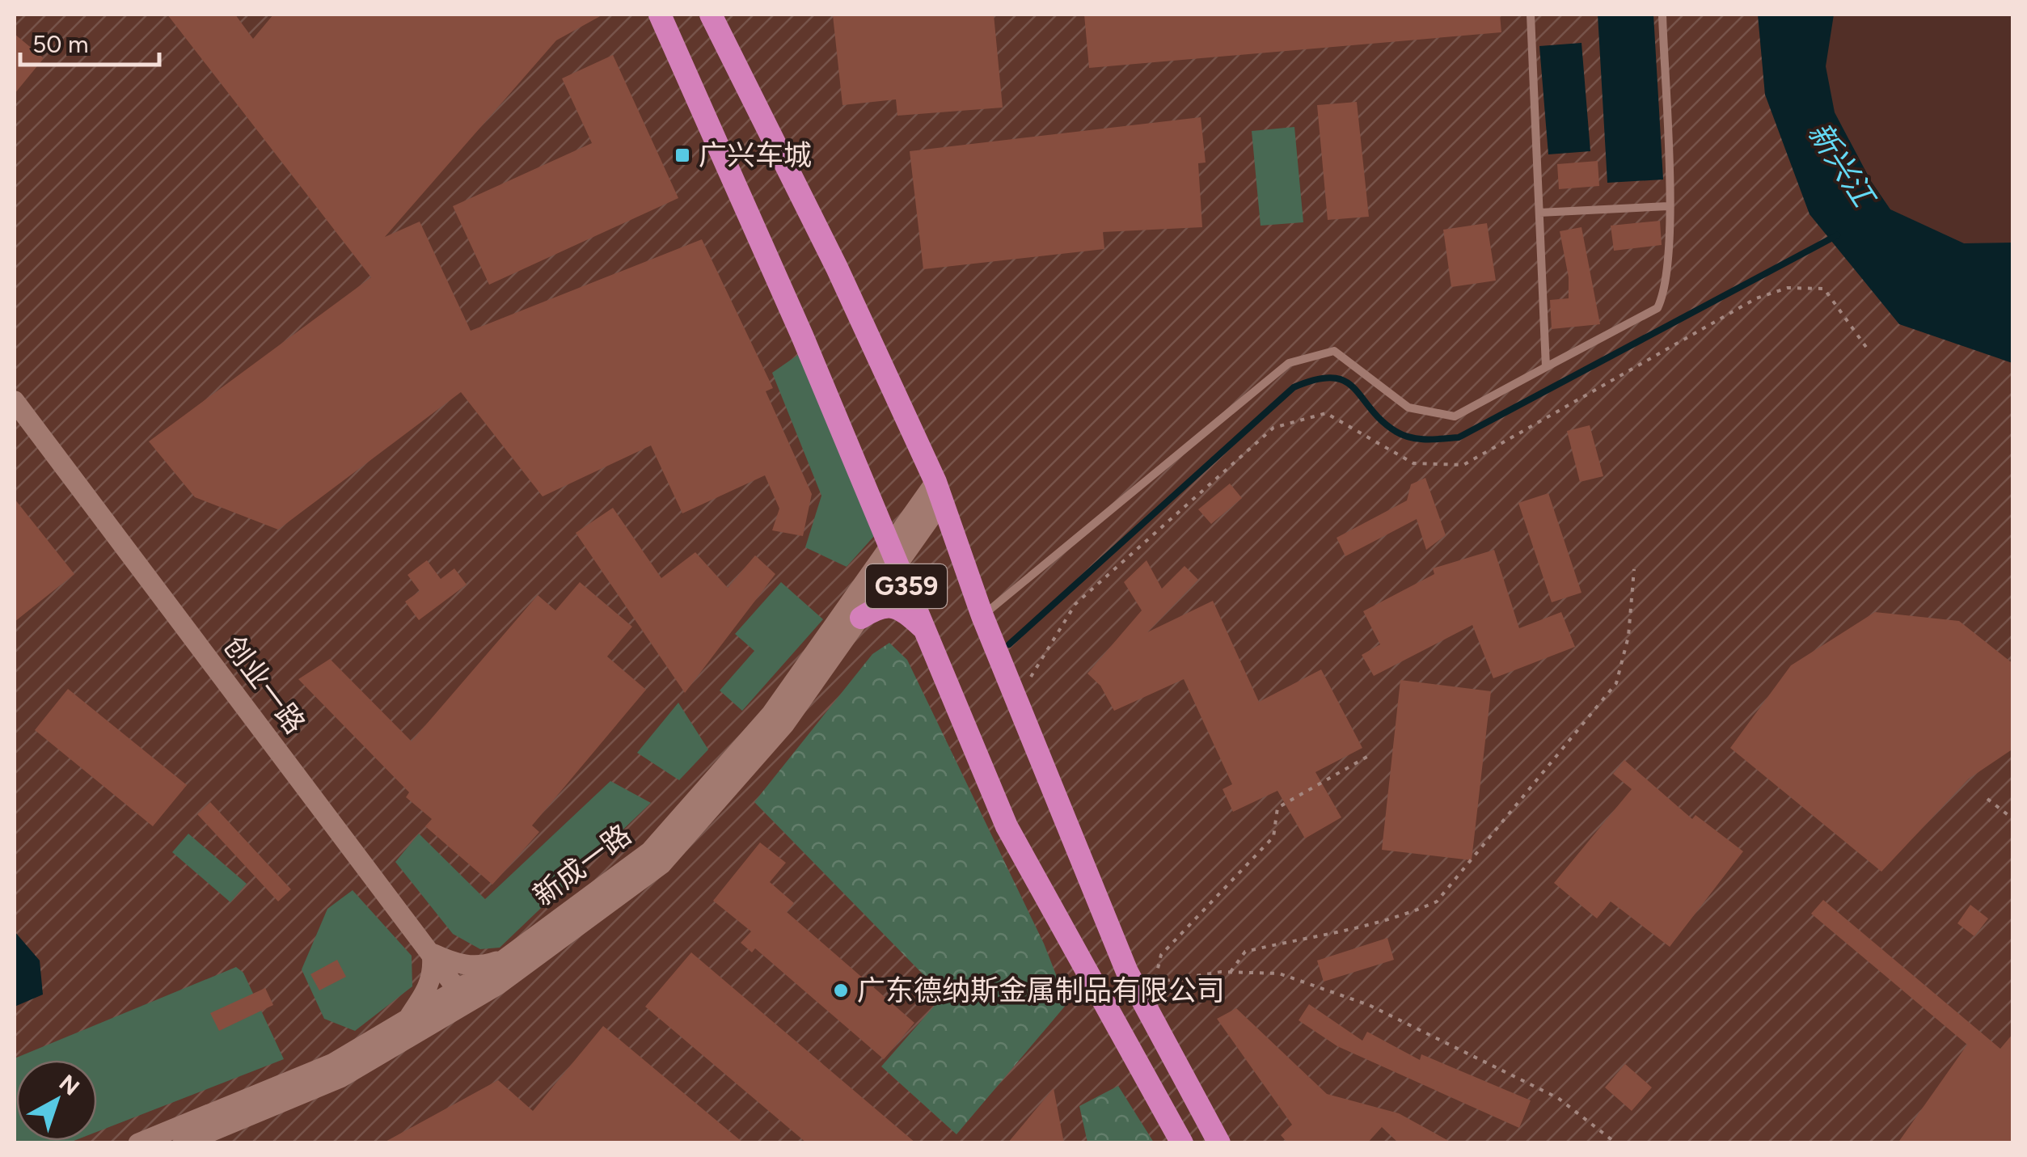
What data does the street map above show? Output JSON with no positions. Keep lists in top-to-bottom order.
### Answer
{
  "streets": {
    "highway": ["G359"],
    "street": ["创业一路", "新成一路"]
  },
  "crossings": [
    ["G359", "新成一路"],
    ["创业一路", "新成一路"]
  ],
  "water": ["新兴江"],
  "places": {
    "transit": ["广兴车城"],
    "other": ["广东德纳斯金属制品有限公司"]
  },
  "scale_bar": "50 m",
  "north": "top right"
}
